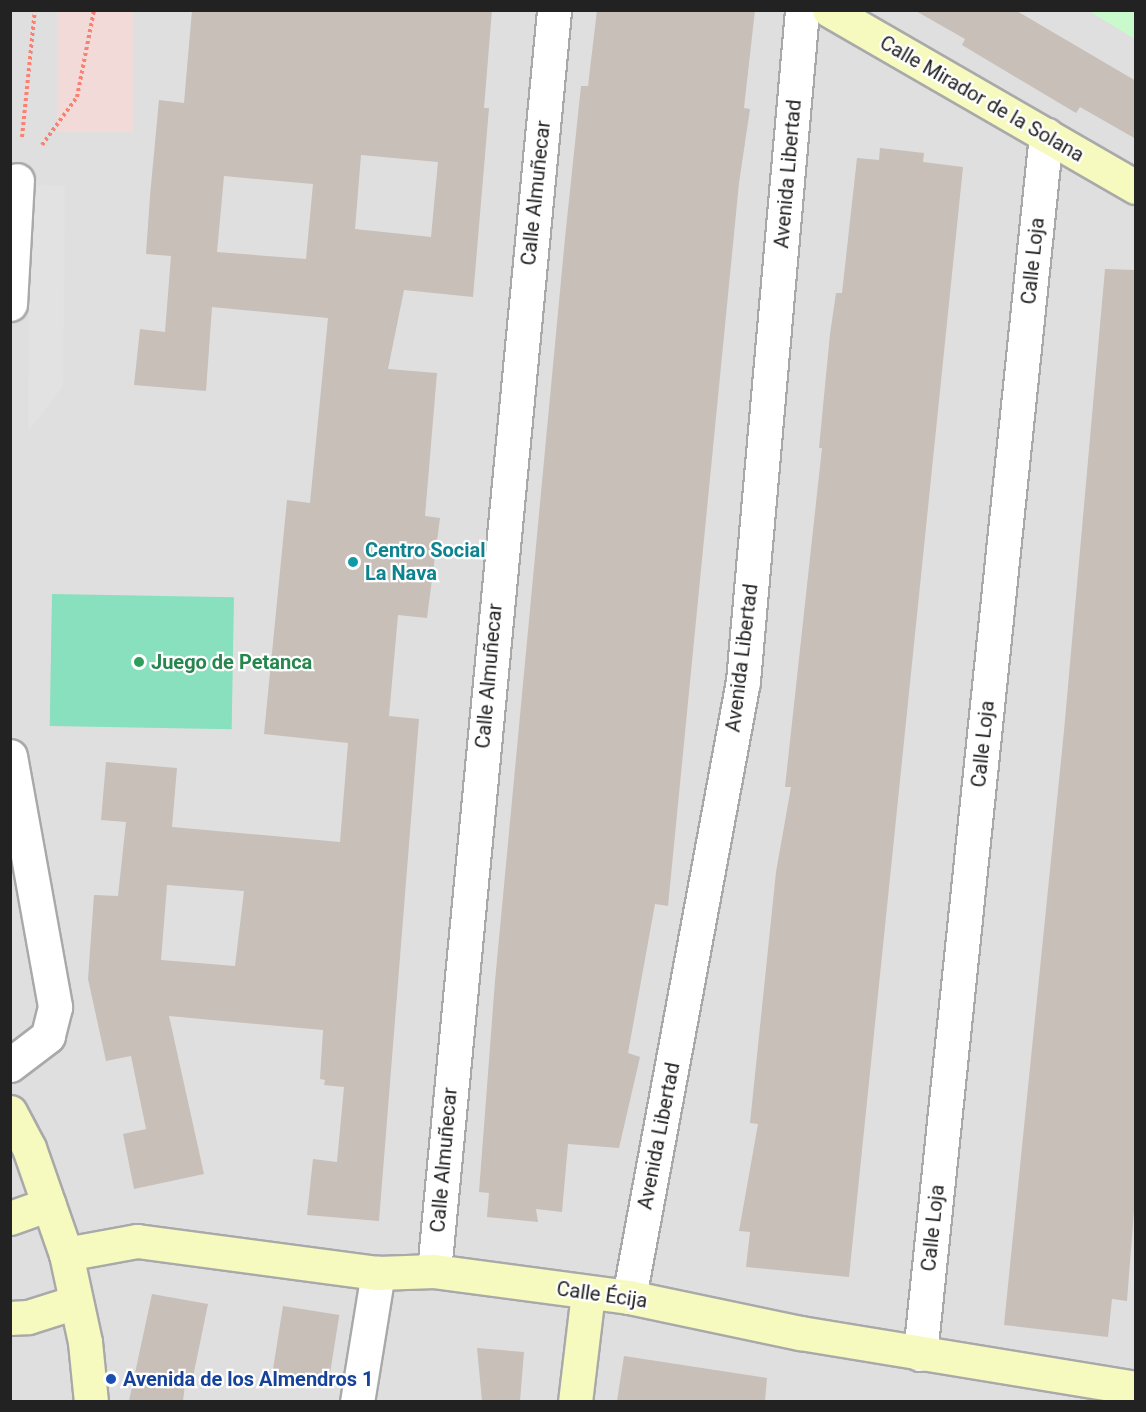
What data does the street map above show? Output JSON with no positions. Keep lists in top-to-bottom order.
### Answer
{
  "streets": {
    "street": [
      "Calle Mirador de la Solana",
      "Avenida Libertad",
      "Calle Almuñecar",
      "Calle Loja",
      "Calle Écija"
    ]
  },
  "crossings": [
    ["Calle Mirador de la Solana", "Calle Loja"],
    ["Avenida Libertad", "Calle Écija"],
    ["Calle Almuñecar", "Calle Écija"],
    ["Calle Loja", "Calle Écija"]
  ],
  "places": ["Centro Social La Nava", "Juego de Petanca", "Avenida de los Almendros 1"]
}
